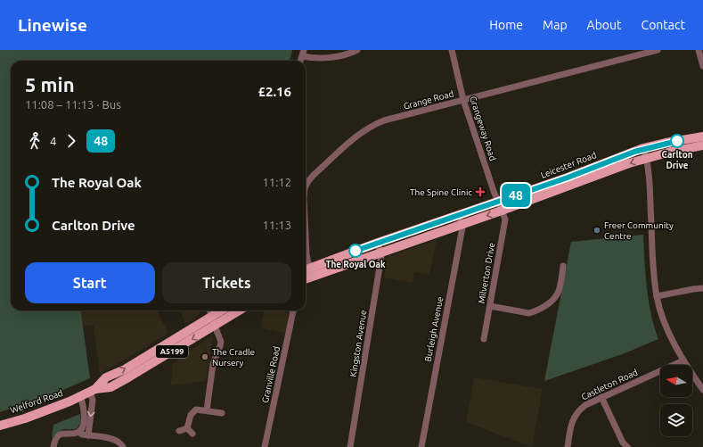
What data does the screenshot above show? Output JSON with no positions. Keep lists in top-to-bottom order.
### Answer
{
  "streets": {
    "main road": ["Leicester Road", "A5199", "Welford Road"],
    "street": [
      "Grange Road",
      "Grangeway Road",
      "Milverton Drive",
      "Burleigh Avenue",
      "Kingston Avenue",
      "Granville Road",
      "Castleton Road"
    ]
  },
  "crossings": [
    ["Grange Road", "Grangeway Road"],
    ["Grange Road", "Leicester Road"],
    ["Grangeway Road", "Leicester Road"],
    ["Grangeway Road", "Milverton Drive"],
    ["Leicester Road", "Milverton Drive"],
    ["Leicester Road", "Burleigh Avenue"],
    ["Leicester Road", "Kingston Avenue"],
    ["A5199", "Welford Road"]
  ],
  "places": {
    "other": [
      "Carlton Drive",
      "Freer Community Centre",
      "The Royal Oak",
      "The Cradle Nursery"
    ],
    "health": ["The Spine Clinic"]
  },
  "lines": ["bus line 48"],
  "north": "left",
  "page": {
    "header": "Linewise",
    "nav": [
      "Home",
      "Map",
      "About",
      "Contact"
    ],
    "on_map": "48",
    "heading": ["5 min", "11:08 – 11:13 · Bus", "£2.16"],
    "legs": ["4", "48"],
    "list": [
      {
        "name": "The Royal Oak",
        "value": "11:12"
      },
      {
        "name": "Carlton Drive",
        "value": "11:13"
      }
    ],
    "buttons": ["Start", "Tickets"]
  }
}
